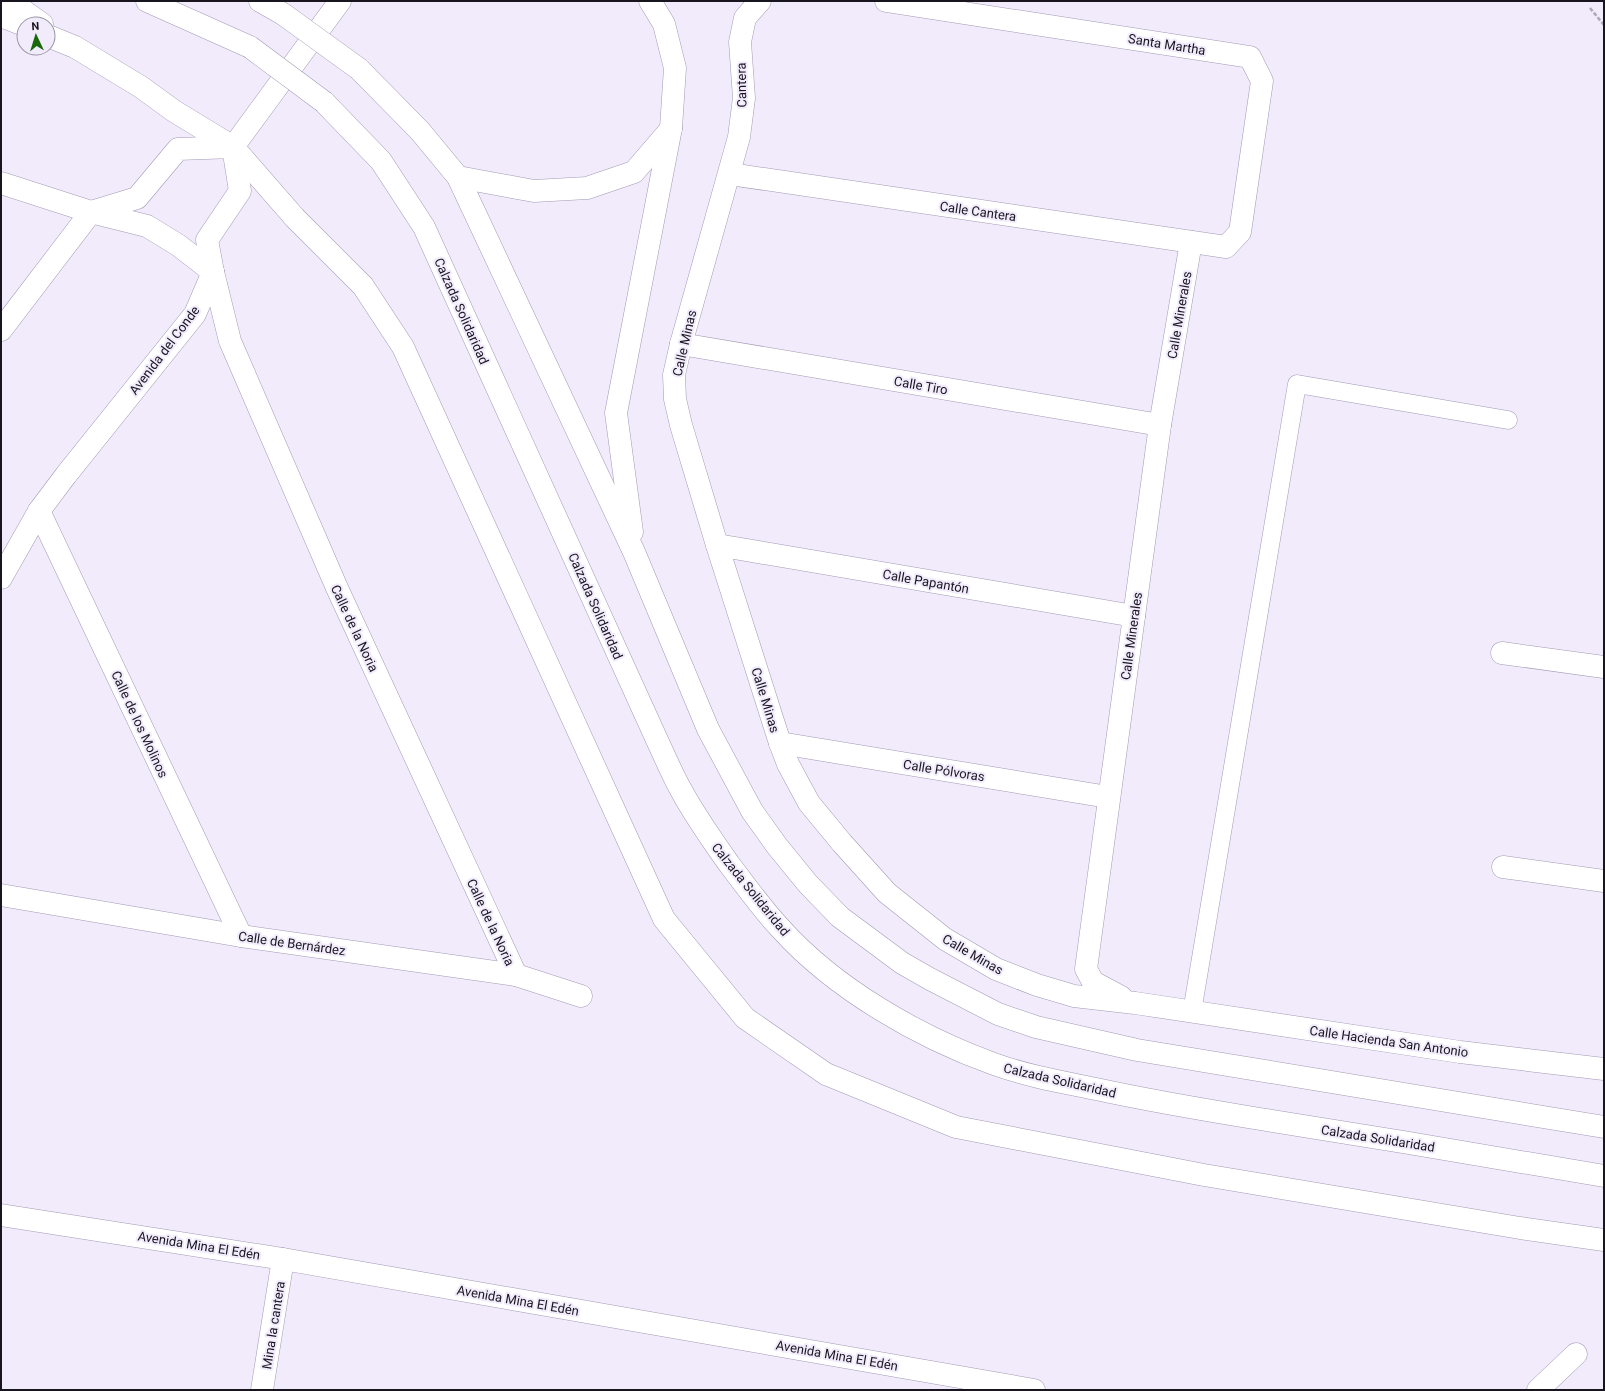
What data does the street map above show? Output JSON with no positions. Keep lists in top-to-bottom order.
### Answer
{
  "streets": {
    "street": [
      "Santa Martha",
      "Cantera",
      "Calle Cantera",
      "Calzada Solidaridad",
      "Calle Minerales",
      "Calle Minas",
      "Avenida del Conde",
      "Calle Tiro",
      "Calle Papantón",
      "Calle de la Noria",
      "Calle de los Molinos",
      "Calle Pólvoras",
      "Calle de Bernárdez",
      "Calle Hacienda San Antonio",
      "Avenida Mina El Edén",
      "Mina la cantera"
    ]
  },
  "crossings": [
    ["Santa Martha", "Calle Cantera"],
    ["Cantera", "Calle Cantera"],
    ["Cantera", "Calle Minas"],
    ["Calle Cantera", "Calle Minerales"],
    ["Calle Cantera", "Calle Minas"],
    ["Calle Minerales", "Calle Minas"],
    ["Calle Minerales", "Calle Tiro"],
    ["Calle Minerales", "Calle Papantón"],
    ["Calle Minerales", "Calle Pólvoras"],
    ["Calle Minas", "Calle Tiro"],
    ["Calle Minas", "Calle Papantón"],
    ["Calle Minas", "Calle Pólvoras"],
    ["Calle Minas", "Calle Hacienda San Antonio"],
    ["Avenida del Conde", "Calle de la Noria"],
    ["Avenida del Conde", "Calle de los Molinos"],
    ["Calle de la Noria", "Calle de Bernárdez"],
    ["Calle de los Molinos", "Calle de Bernárdez"],
    ["Avenida Mina El Edén", "Mina la cantera"]
  ],
  "north": "top"
}
